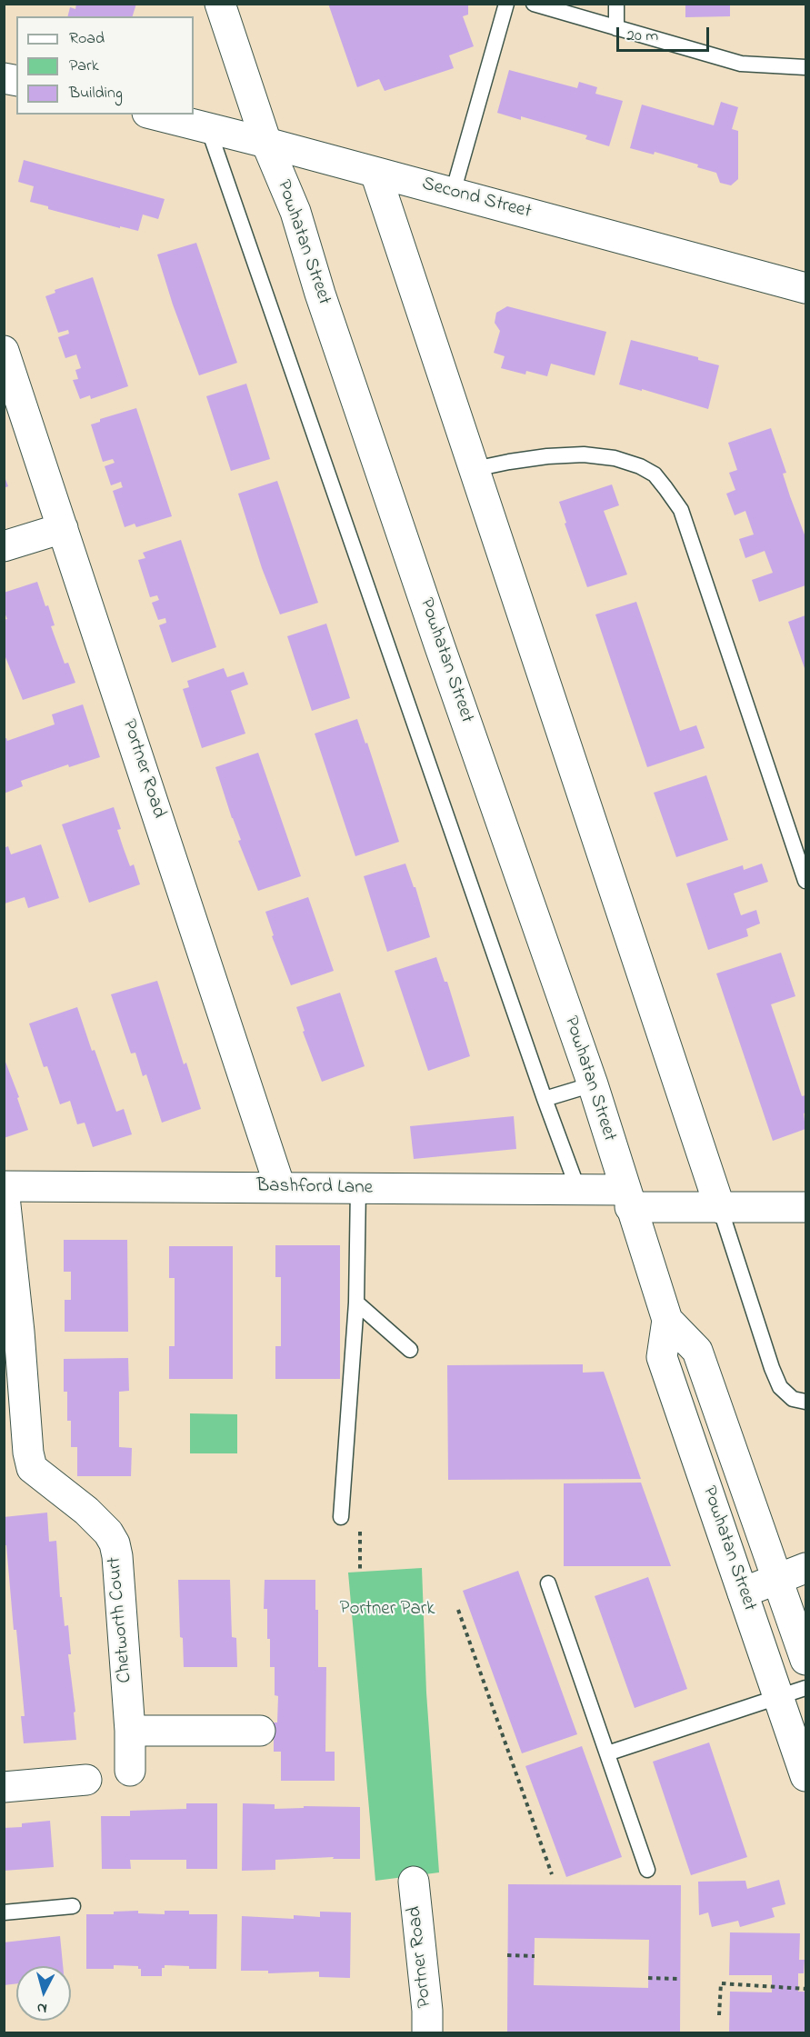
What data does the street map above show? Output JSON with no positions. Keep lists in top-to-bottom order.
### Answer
{
  "streets": {
    "street": [
      "Second Street",
      "Powhatan Street",
      "Portner Road",
      "Bashford Lane",
      "Chetworth Court"
    ]
  },
  "crossings": [
    ["Second Street", "Powhatan Street"],
    ["Powhatan Street", "Bashford Lane"],
    ["Portner Road", "Bashford Lane"],
    ["Bashford Lane", "Chetworth Court"]
  ],
  "parks": ["Portner Park"],
  "legend": ["Road", "Park", "Building"],
  "scale_bar": "20 m",
  "north": "bottom"
}
